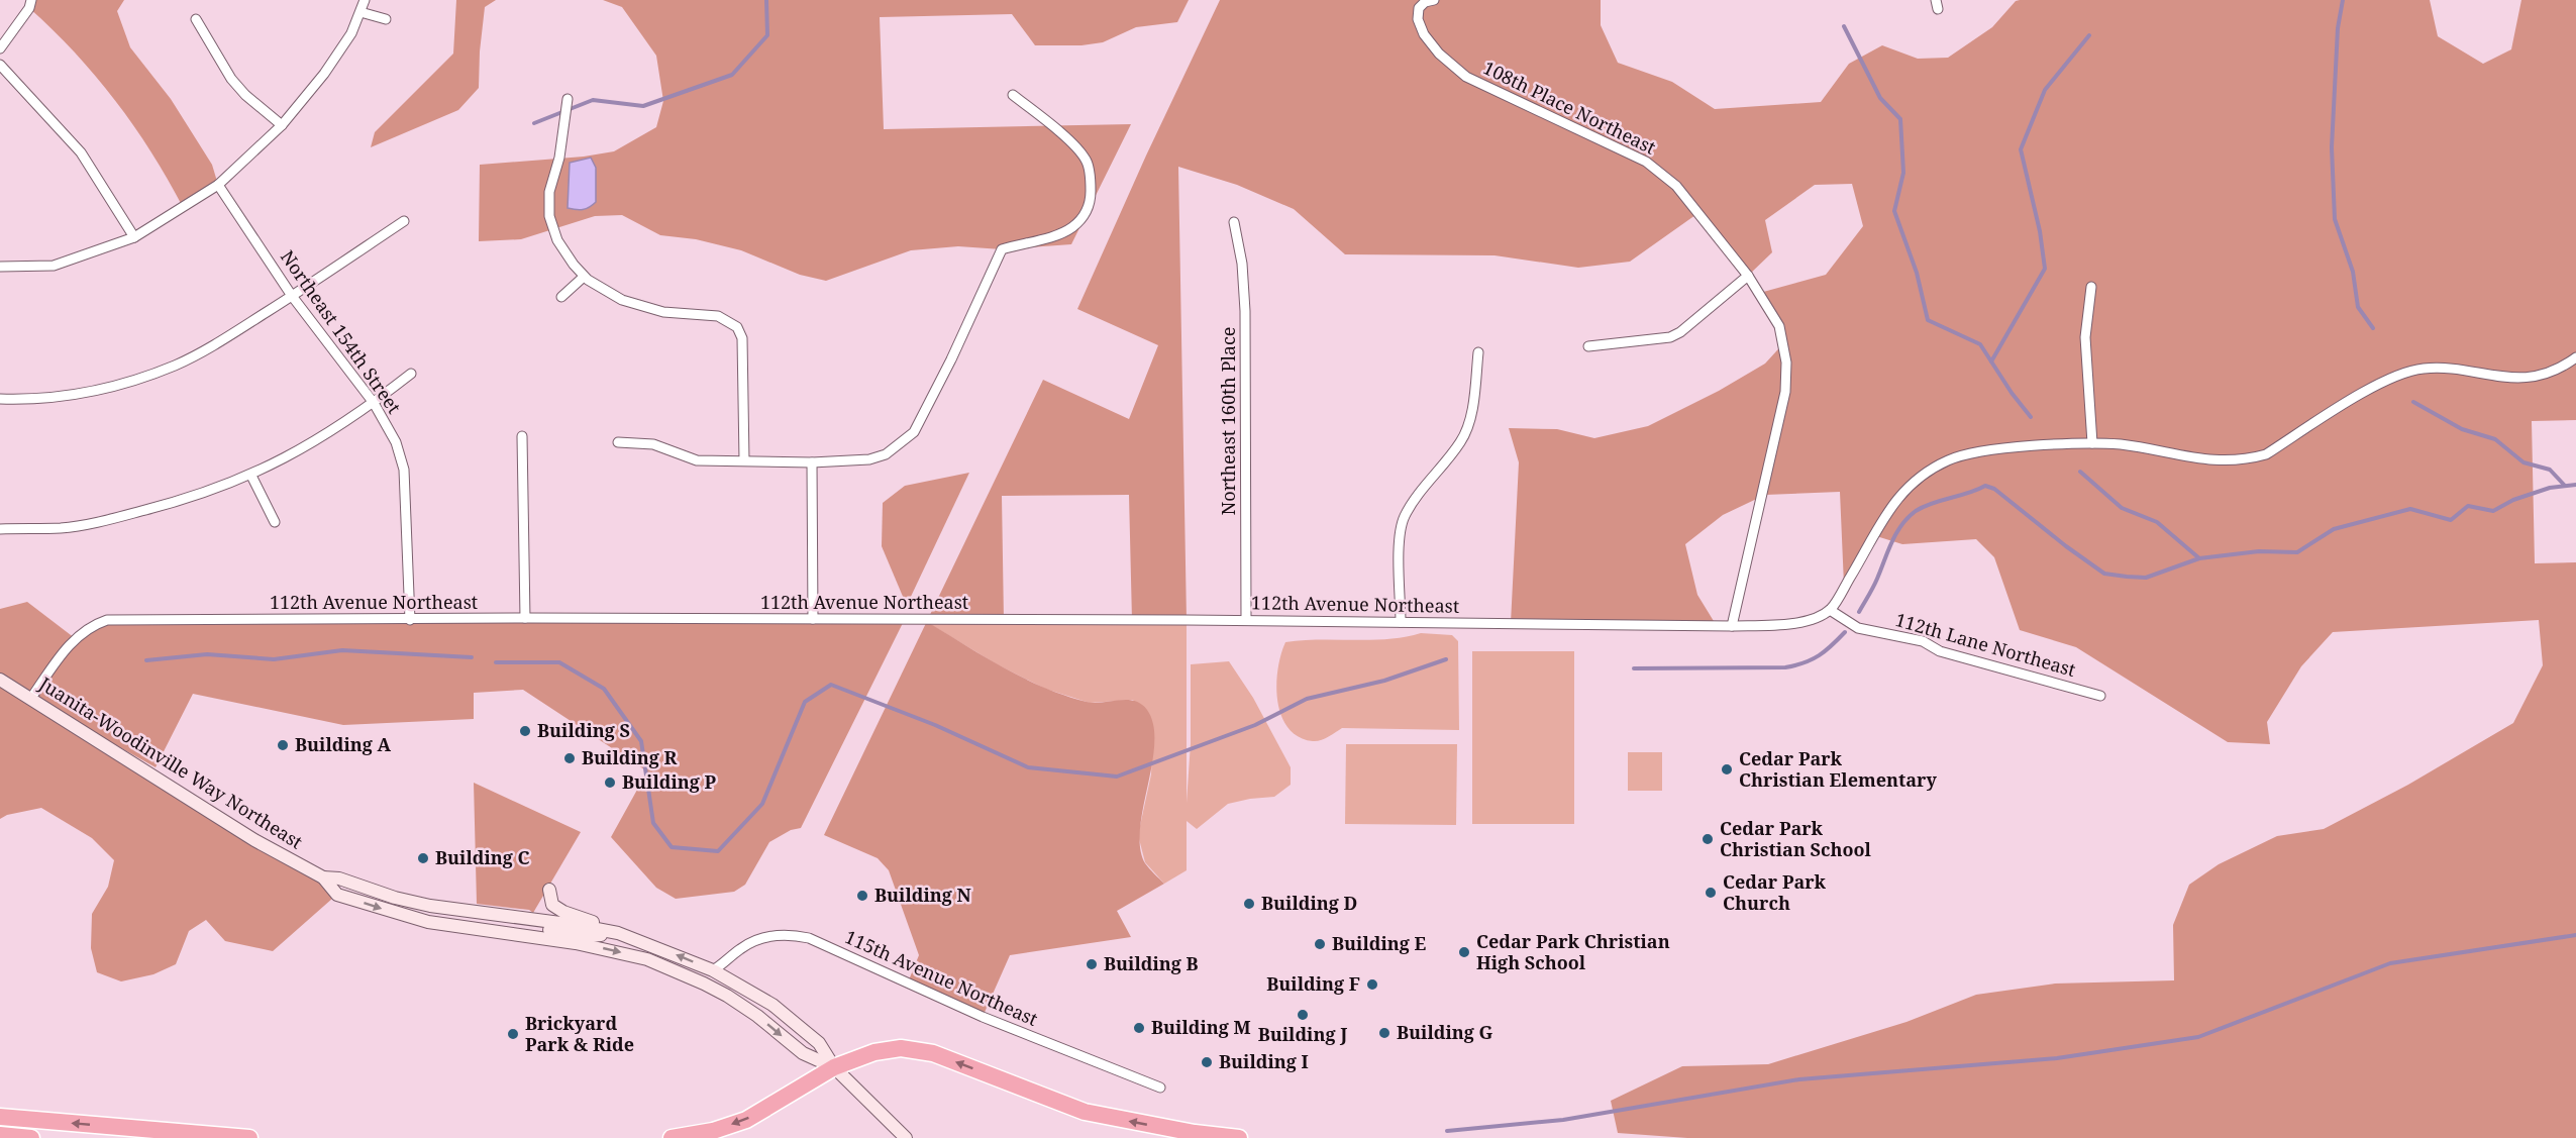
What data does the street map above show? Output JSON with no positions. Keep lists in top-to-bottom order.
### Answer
{
  "streets": {
    "main road": ["Juanita-Woodinville Way Northeast"],
    "street": [
      "108th Place Northeast",
      "Northeast 154th Street",
      "Northeast 160th Place",
      "112th Avenue Northeast",
      "112th Lane Northeast",
      "115th Avenue Northeast"
    ]
  },
  "crossings": [
    ["108th Place Northeast", "112th Avenue Northeast"],
    ["Northeast 154th Street", "112th Avenue Northeast"],
    ["Northeast 160th Place", "112th Avenue Northeast"],
    ["112th Avenue Northeast", "112th Lane Northeast"],
    ["112th Avenue Northeast", "Juanita-Woodinville Way Northeast"],
    ["Juanita-Woodinville Way Northeast", "115th Avenue Northeast"]
  ],
  "places": [
    "Building S",
    "Building A",
    "Building R",
    "Cedar Park Christian Elementary",
    "Building P",
    "Cedar Park Christian School",
    "Building C",
    "Cedar Park Church",
    "Building N",
    "Building D",
    "Building E",
    "Cedar Park Christian High School",
    "Building B",
    "Building F",
    "Building J",
    "Building M",
    "Building G",
    "Brickyard Park & Ride",
    "Building I"
  ]
}
